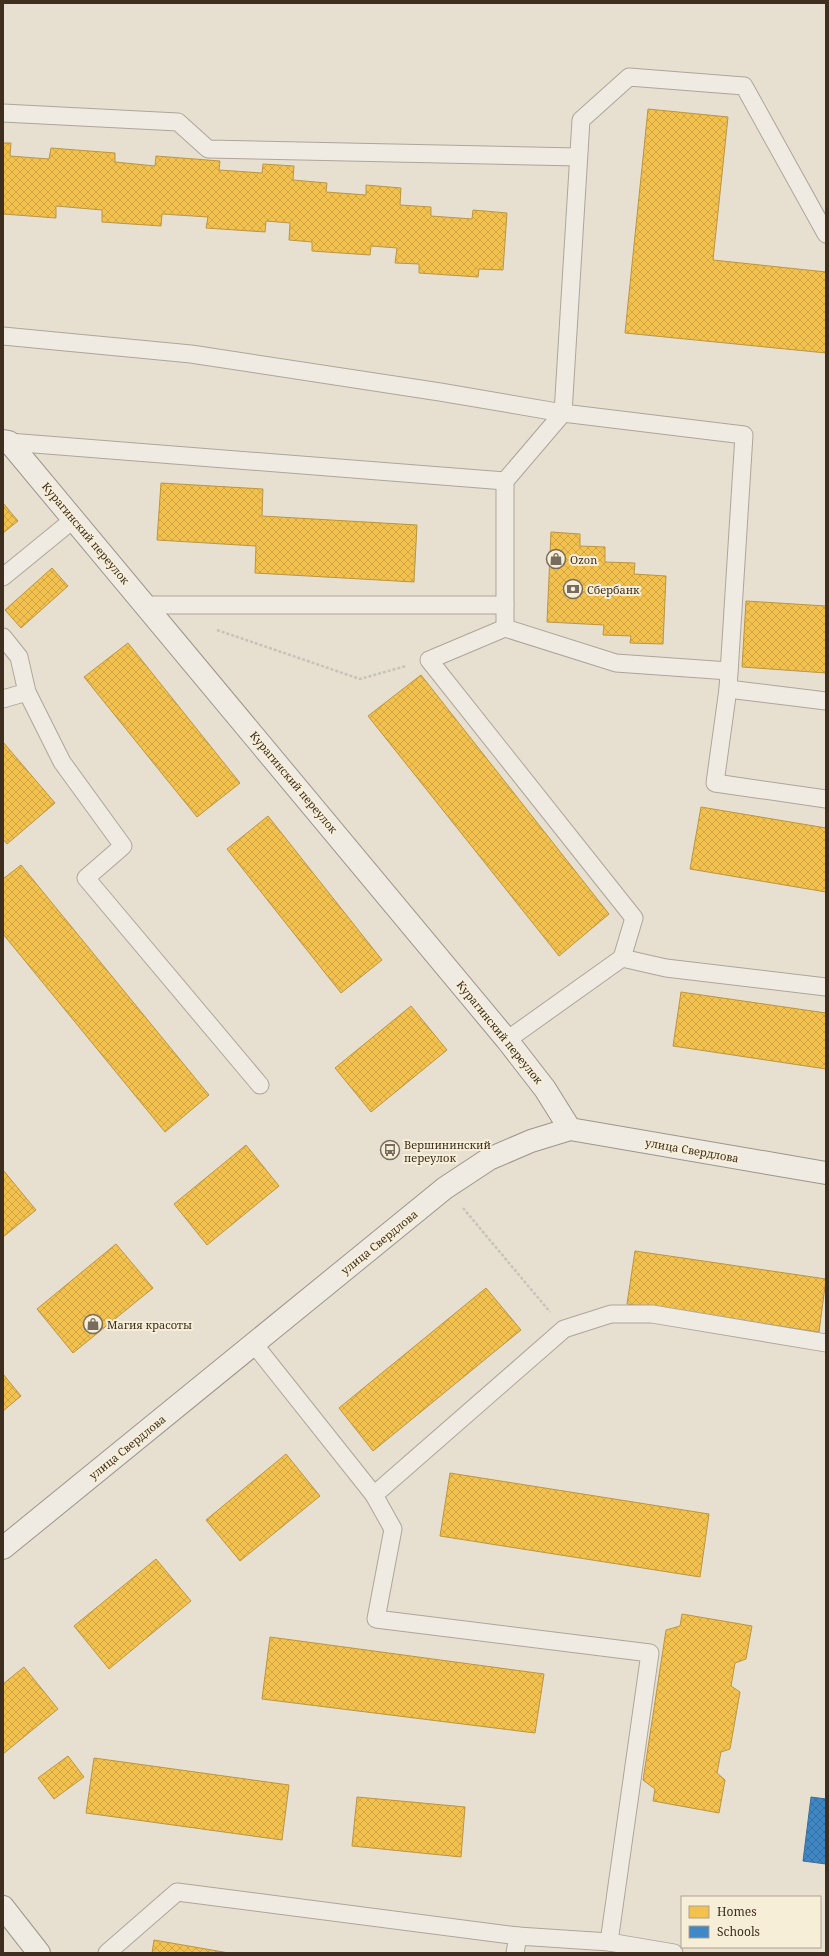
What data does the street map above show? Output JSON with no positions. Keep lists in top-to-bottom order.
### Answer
{
  "streets": {
    "street": ["Курагинский переулок", "улица Свердлова"]
  },
  "crossings": [
    ["Курагинский переулок", "улица Свердлова"]
  ],
  "places": {
    "shop": ["Ozon", "Магия красоты"],
    "bank": ["Сбербанк"],
    "bus stop": ["Вершининский переулок"]
  },
  "legend": ["Homes", "Schools"]
}
